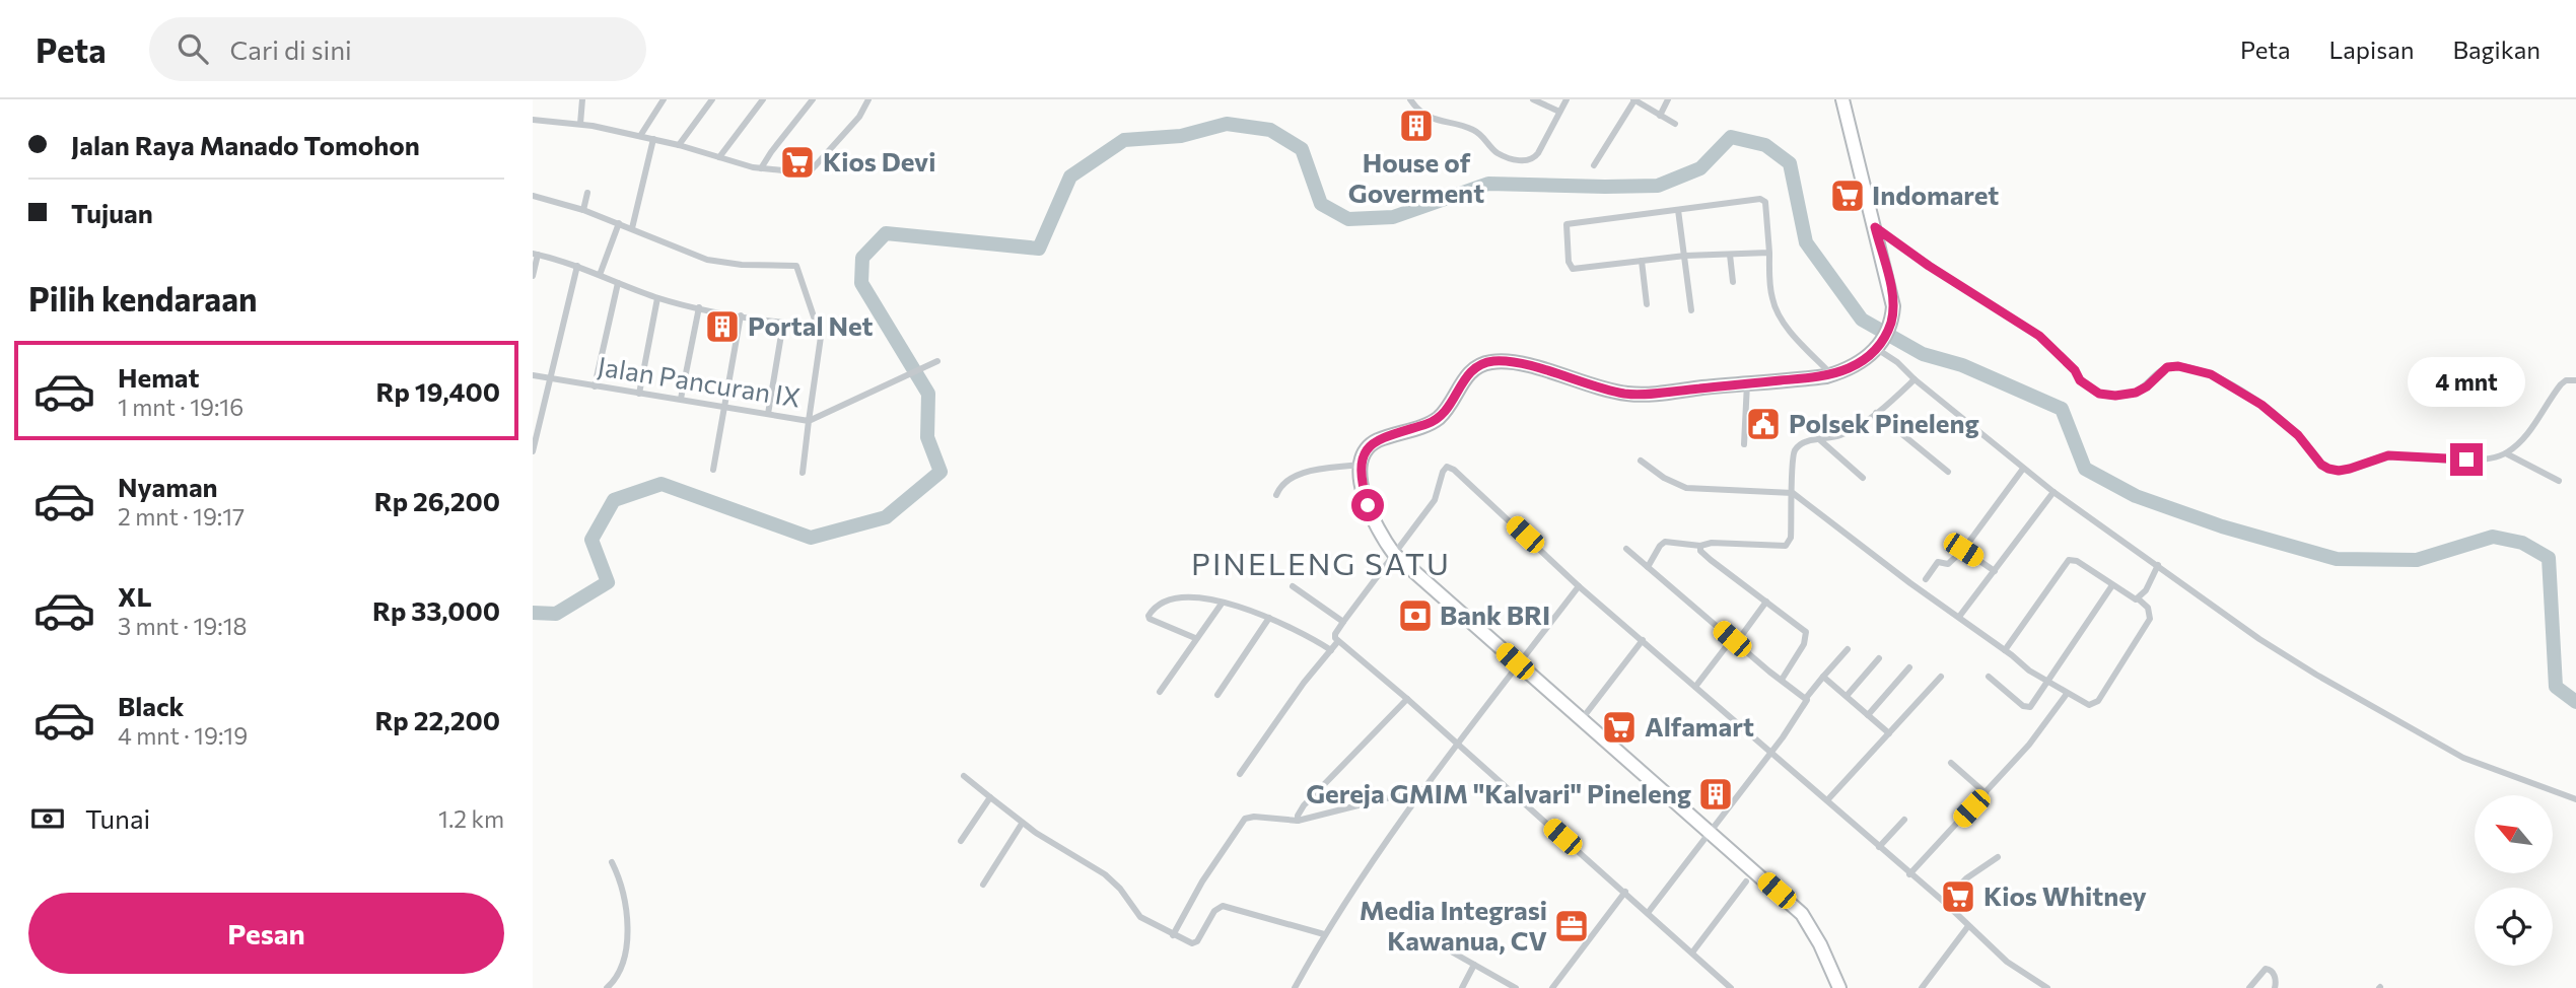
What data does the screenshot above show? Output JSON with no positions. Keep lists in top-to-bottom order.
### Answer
{
  "streets": {
    "street": ["Jalan Pancuran IX"]
  },
  "districts": ["PINELENG SATU"],
  "places": {
    "building": ["House of Goverment", "Portal Net", "Gereja GMIM \"Kalvari\" Pineleng"],
    "supermarket": [
      "Kios Devi",
      "Indomaret",
      "Alfamart",
      "Kios Whitney"
    ],
    "public building": ["Polsek Pineleng"],
    "bank": ["Bank BRI"],
    "office": ["Media Integrasi Kawanua, CV"]
  },
  "north": "top left",
  "page": {
    "header": "Peta",
    "search": "Cari di sini",
    "nav": ["Peta", "Lapisan", "Bagikan"],
    "banner": ["Jalan Raya Manado Tomohon", "Tujuan"],
    "heading": "Pilih kendaraan",
    "list": [
      {
        "name": "Hemat",
        "note": "1 mnt · 19:16",
        "value": "Rp 19,400"
      },
      {
        "name": "Nyaman",
        "note": "2 mnt · 19:17",
        "value": "Rp 26,200"
      },
      {
        "name": "XL",
        "note": "3 mnt · 19:18",
        "value": "Rp 33,000"
      },
      {
        "name": "Black",
        "note": "4 mnt · 19:19",
        "value": "Rp 22,200"
      }
    ],
    "bubble": "4 mnt",
    "pay": ["Tunai", "1.2 km"],
    "buttons": "Pesan"
  }
}
